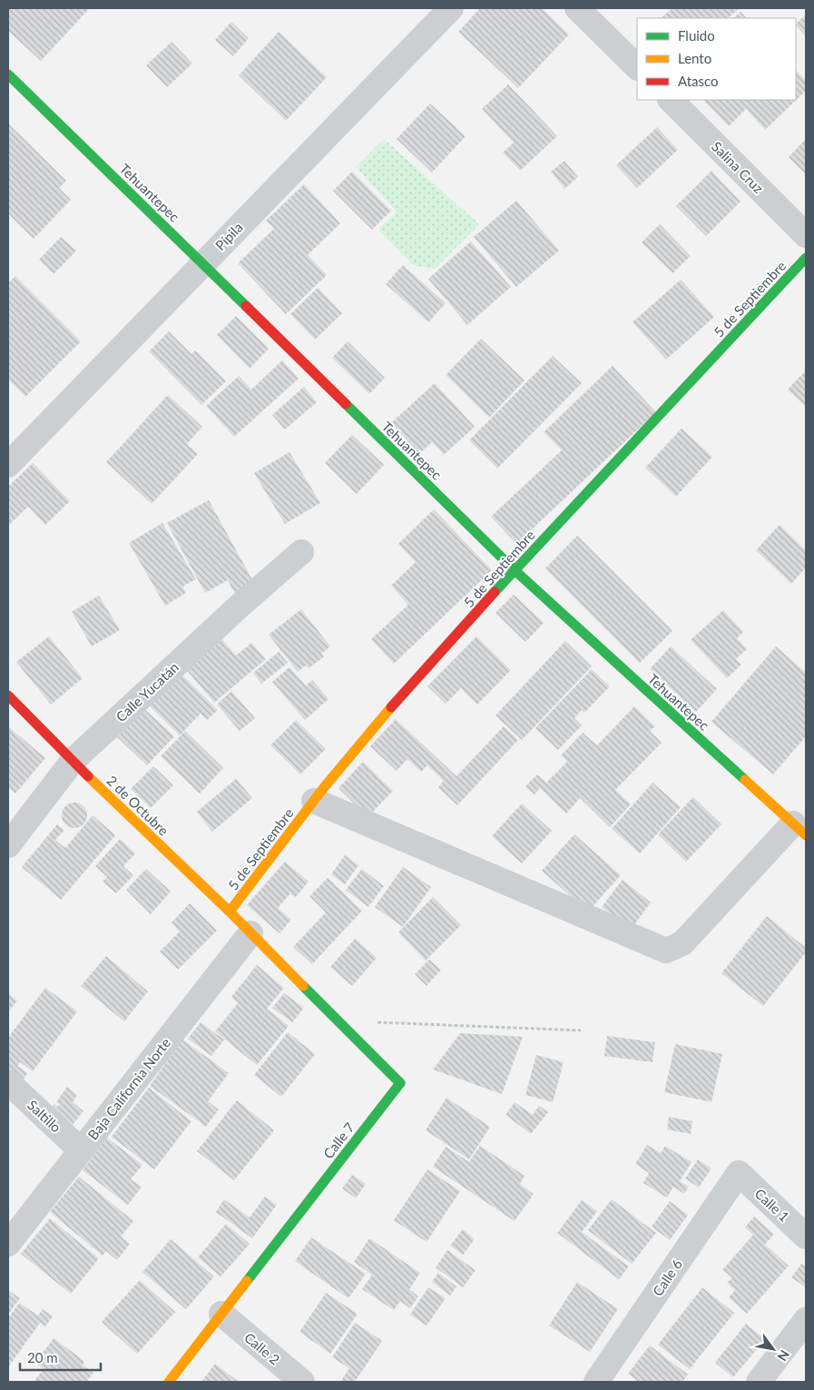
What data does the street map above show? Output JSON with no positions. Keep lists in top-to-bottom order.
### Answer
{
  "streets": {
    "street": [
      "Salina Cruz",
      "Tehuantepec",
      "Pípila",
      "5 de Septiembre",
      "Calle Yucatán",
      "2 de Octubre",
      "Baja California Norte",
      "Saltillo",
      "Calle 7",
      "Calle 1",
      "Calle 6",
      "Calle 2"
    ]
  },
  "crossings": [
    ["Tehuantepec", "Pípila"],
    ["Tehuantepec", "5 de Septiembre"],
    ["5 de Septiembre", "2 de Octubre"],
    ["Calle Yucatán", "2 de Octubre"],
    ["2 de Octubre", "Baja California Norte"],
    ["2 de Octubre", "Calle 7"],
    ["Baja California Norte", "Saltillo"],
    ["Baja California Norte", "Calle 7"],
    ["Calle 7", "Calle 2"],
    ["Calle 1", "Calle 6"]
  ],
  "legend": ["Fluido", "Lento", "Atasco"],
  "scale_bar": "20 m",
  "north": "bottom right"
}
